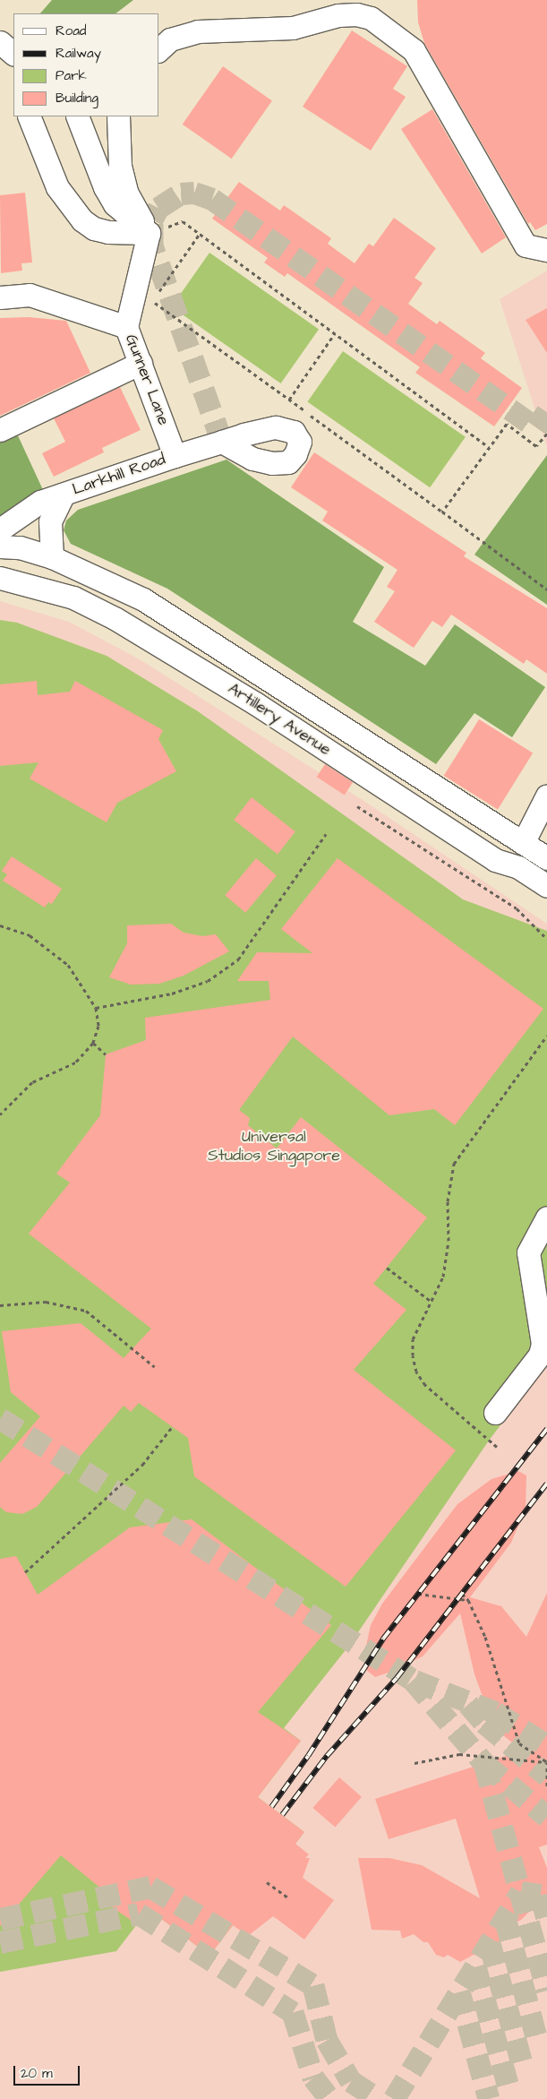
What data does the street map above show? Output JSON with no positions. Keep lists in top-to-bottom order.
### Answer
{
  "streets": {
    "street": ["Gunner Lane", "Larkhill Road", "Artillery Avenue"]
  },
  "crossings": [
    ["Gunner Lane", "Larkhill Road"],
    ["Larkhill Road", "Artillery Avenue"]
  ],
  "parks": ["Universal Studios Singapore"],
  "legend": [
    "Road",
    "Railway",
    "Park",
    "Building"
  ],
  "scale_bar": "20 m"
}
